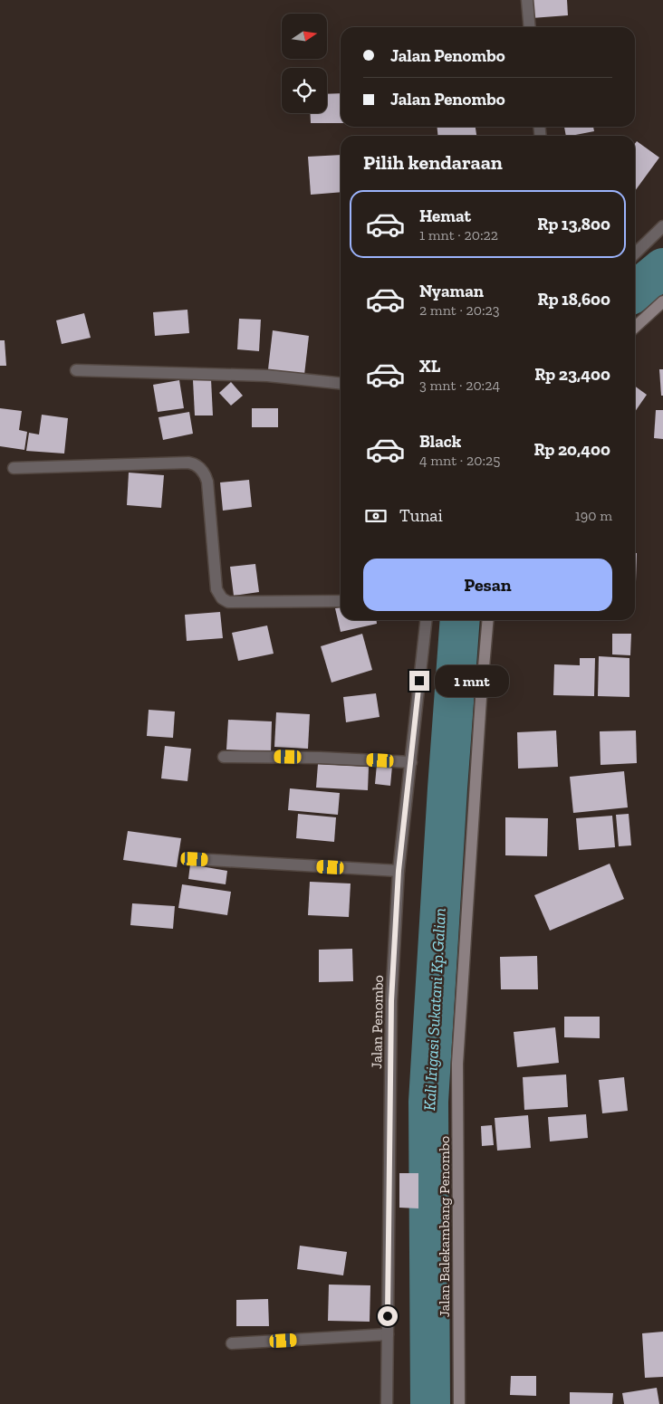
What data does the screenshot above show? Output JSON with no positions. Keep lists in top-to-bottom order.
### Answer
{
  "streets": {
    "street": ["Jalan Penombo", "Jalan Balekambang Penombo"]
  },
  "water": ["Kali Irigasi Sukatani Kp.Galian"],
  "north": "right",
  "page": {
    "banner": ["Jalan Penombo", "Jalan Penombo"],
    "heading": "Pilih kendaraan",
    "list": [
      {
        "name": "Hemat",
        "note": "1 mnt · 20:22",
        "value": "Rp 13,800"
      },
      {
        "name": "Nyaman",
        "note": "2 mnt · 20:23",
        "value": "Rp 18,600"
      },
      {
        "name": "XL",
        "note": "3 mnt · 20:24",
        "value": "Rp 23,400"
      },
      {
        "name": "Black",
        "note": "4 mnt · 20:25",
        "value": "Rp 20,400"
      }
    ],
    "pay": ["Tunai", "190 m"],
    "buttons": "Pesan",
    "bubble": "1 mnt"
  }
}
